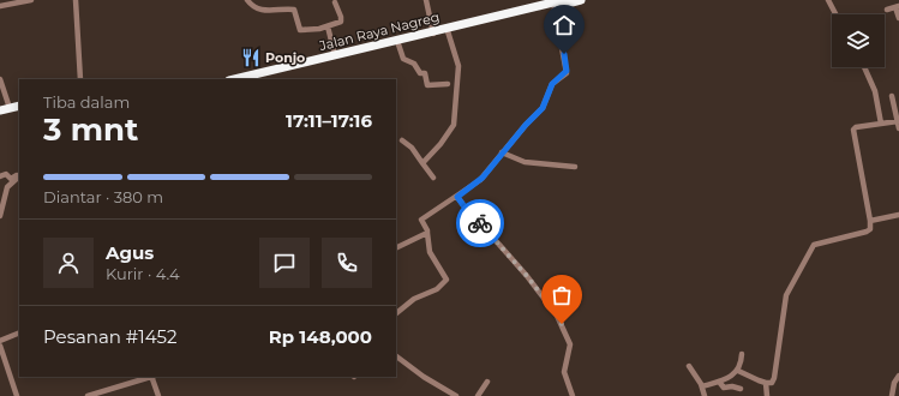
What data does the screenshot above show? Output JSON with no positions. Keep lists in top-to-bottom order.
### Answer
{
  "streets": {
    "highway": ["Jalan Raya Nagreg"]
  },
  "places": {
    "restaurant": ["Ponjo"]
  },
  "page": {
    "heading": ["3 mnt", "Tiba dalam", "17:11–17:16"],
    "panel": [
      "Agus",
      "Kurir · 4.4",
      "Pesanan #1452",
      "Rp 148,000"
    ],
    "bar": "Diantar · 380 m"
  }
}
